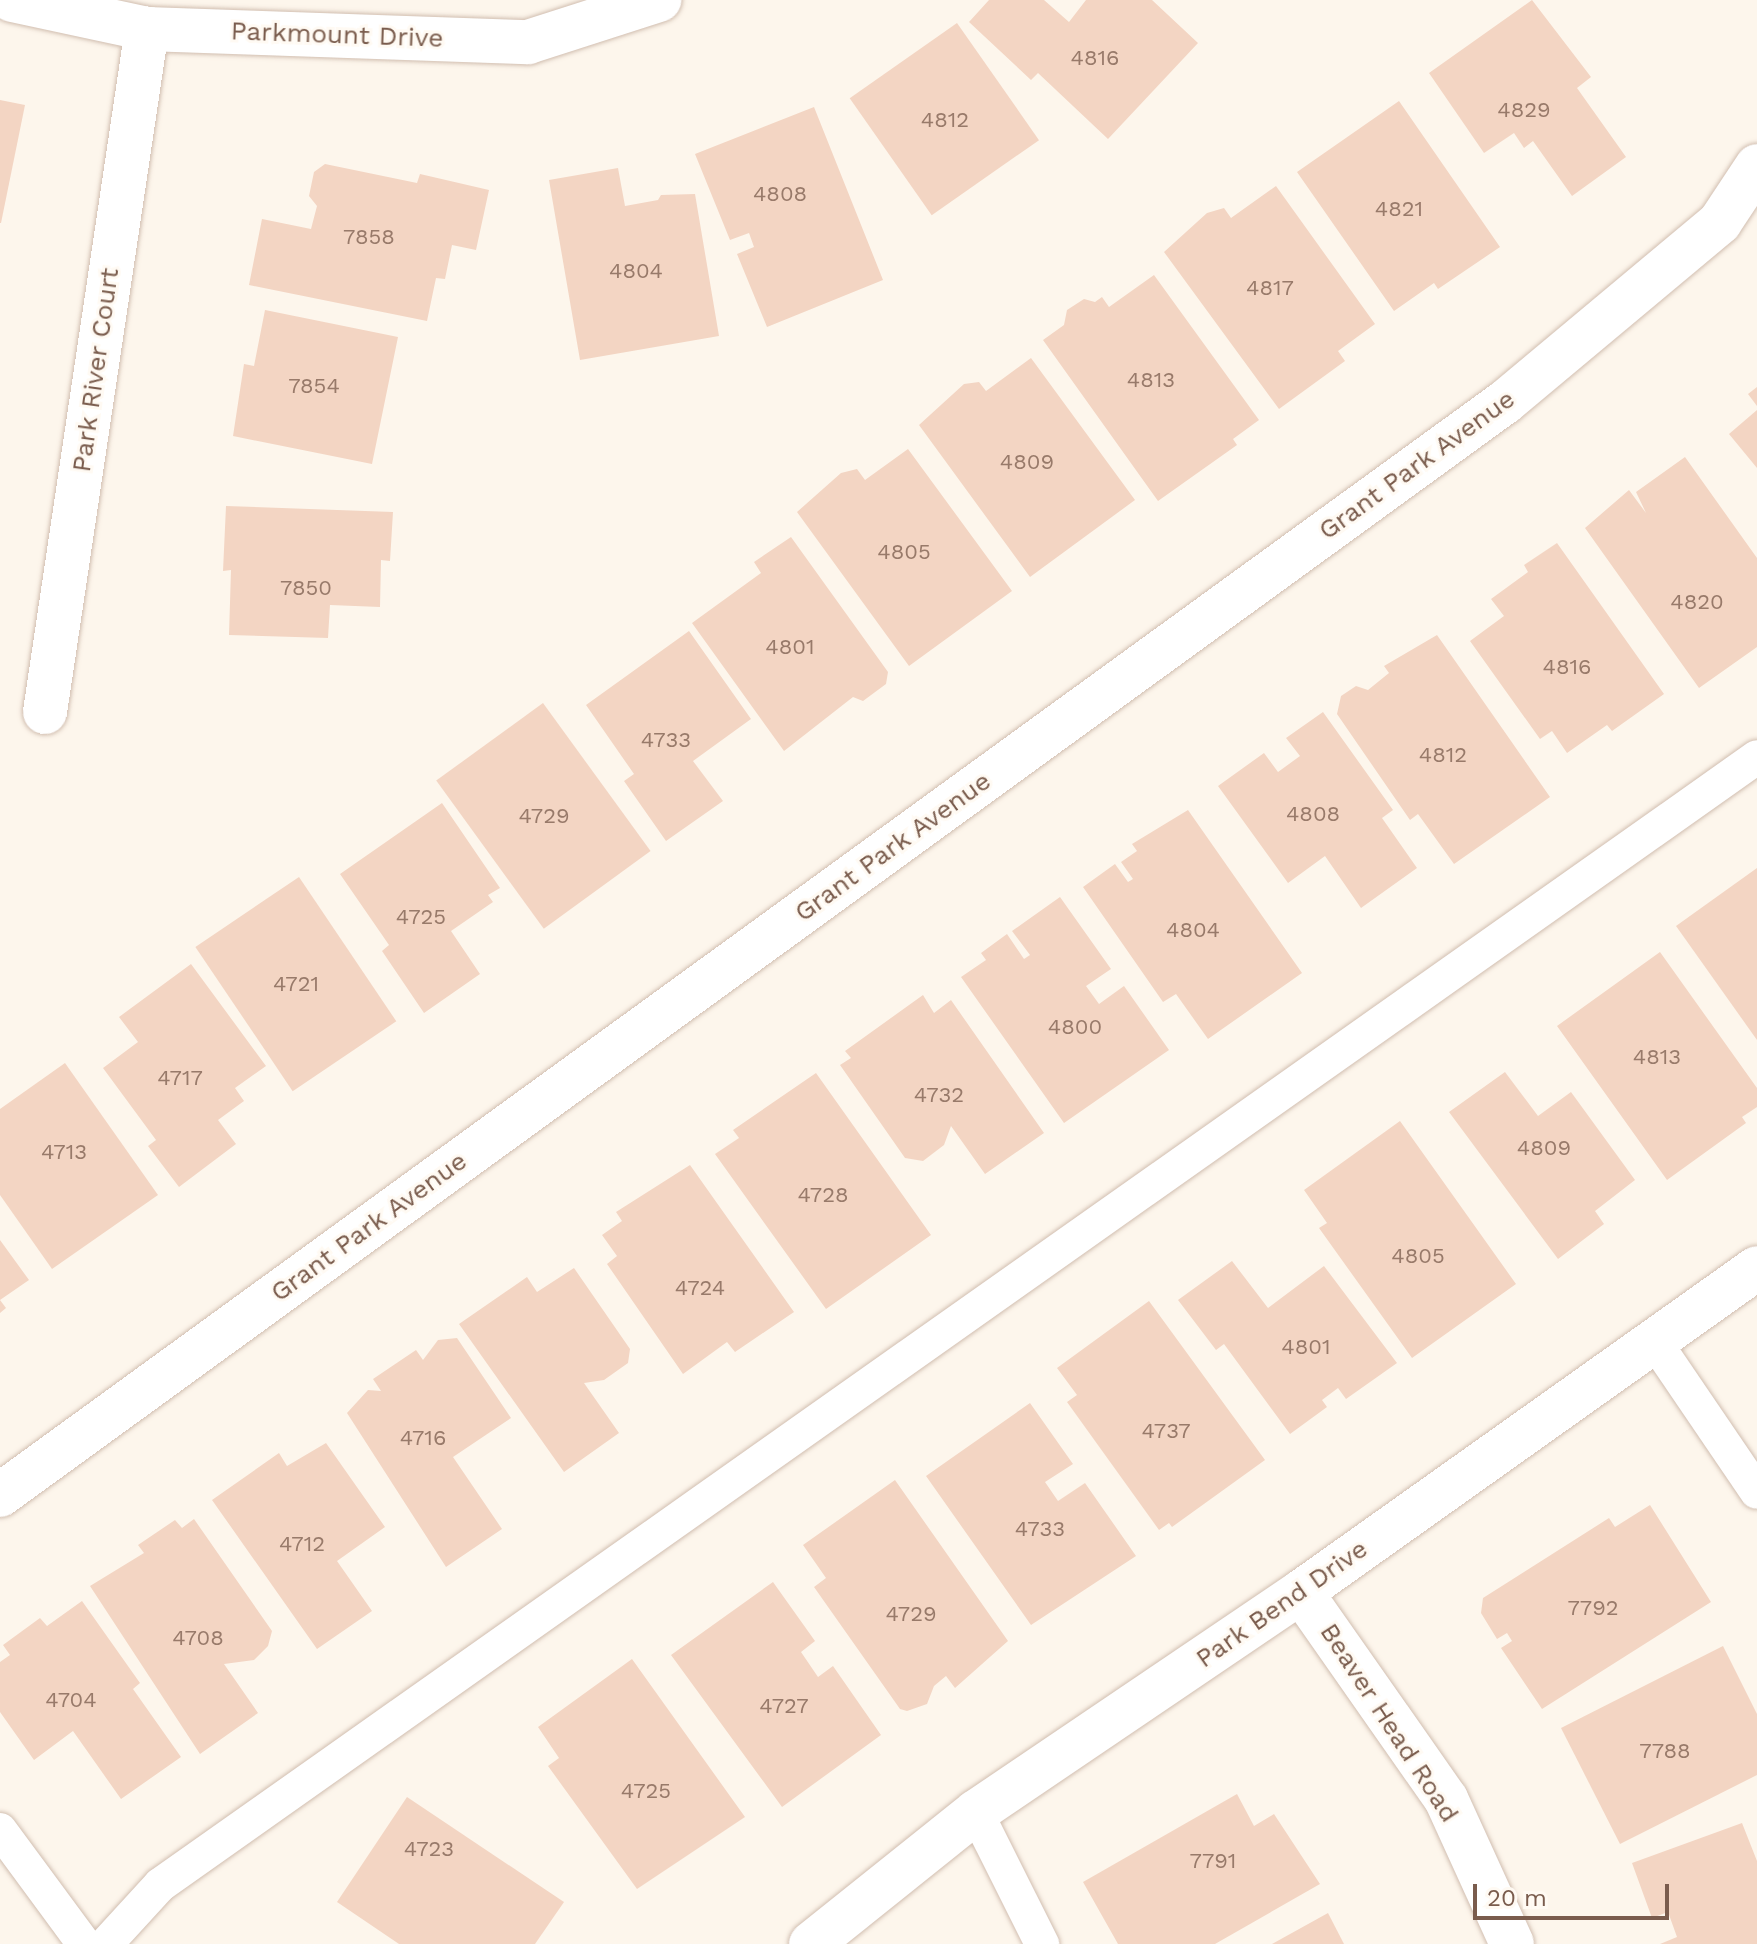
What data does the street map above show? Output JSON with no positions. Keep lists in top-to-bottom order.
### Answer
{
  "streets": {
    "street": [
      "Parkmount Drive",
      "Park River Court",
      "Grant Park Avenue",
      "Park Bend Drive",
      "Beaver Head Road"
    ]
  },
  "crossings": [
    ["Parkmount Drive", "Park River Court"],
    ["Park Bend Drive", "Beaver Head Road"]
  ],
  "house_numbers": [
    "4816",
    "4829",
    "4812",
    "4808",
    "4821",
    "7858",
    "4804",
    "4817",
    "4813",
    "7854",
    "4809",
    "4805",
    "7850",
    "4820",
    "4801",
    "4816",
    "4733",
    "4812",
    "4808",
    "4729",
    "4725",
    "4804",
    "4721",
    "4800",
    "4813",
    "4717",
    "4732",
    "4809",
    "4713",
    "4728",
    "4805",
    "4724",
    "4801",
    "4737",
    "4716",
    "4733",
    "4712",
    "7792",
    "4729",
    "4708",
    "4704",
    "4727",
    "7788",
    "4725",
    "4723",
    "7791"
  ],
  "scale_bar": "20 m"
}
